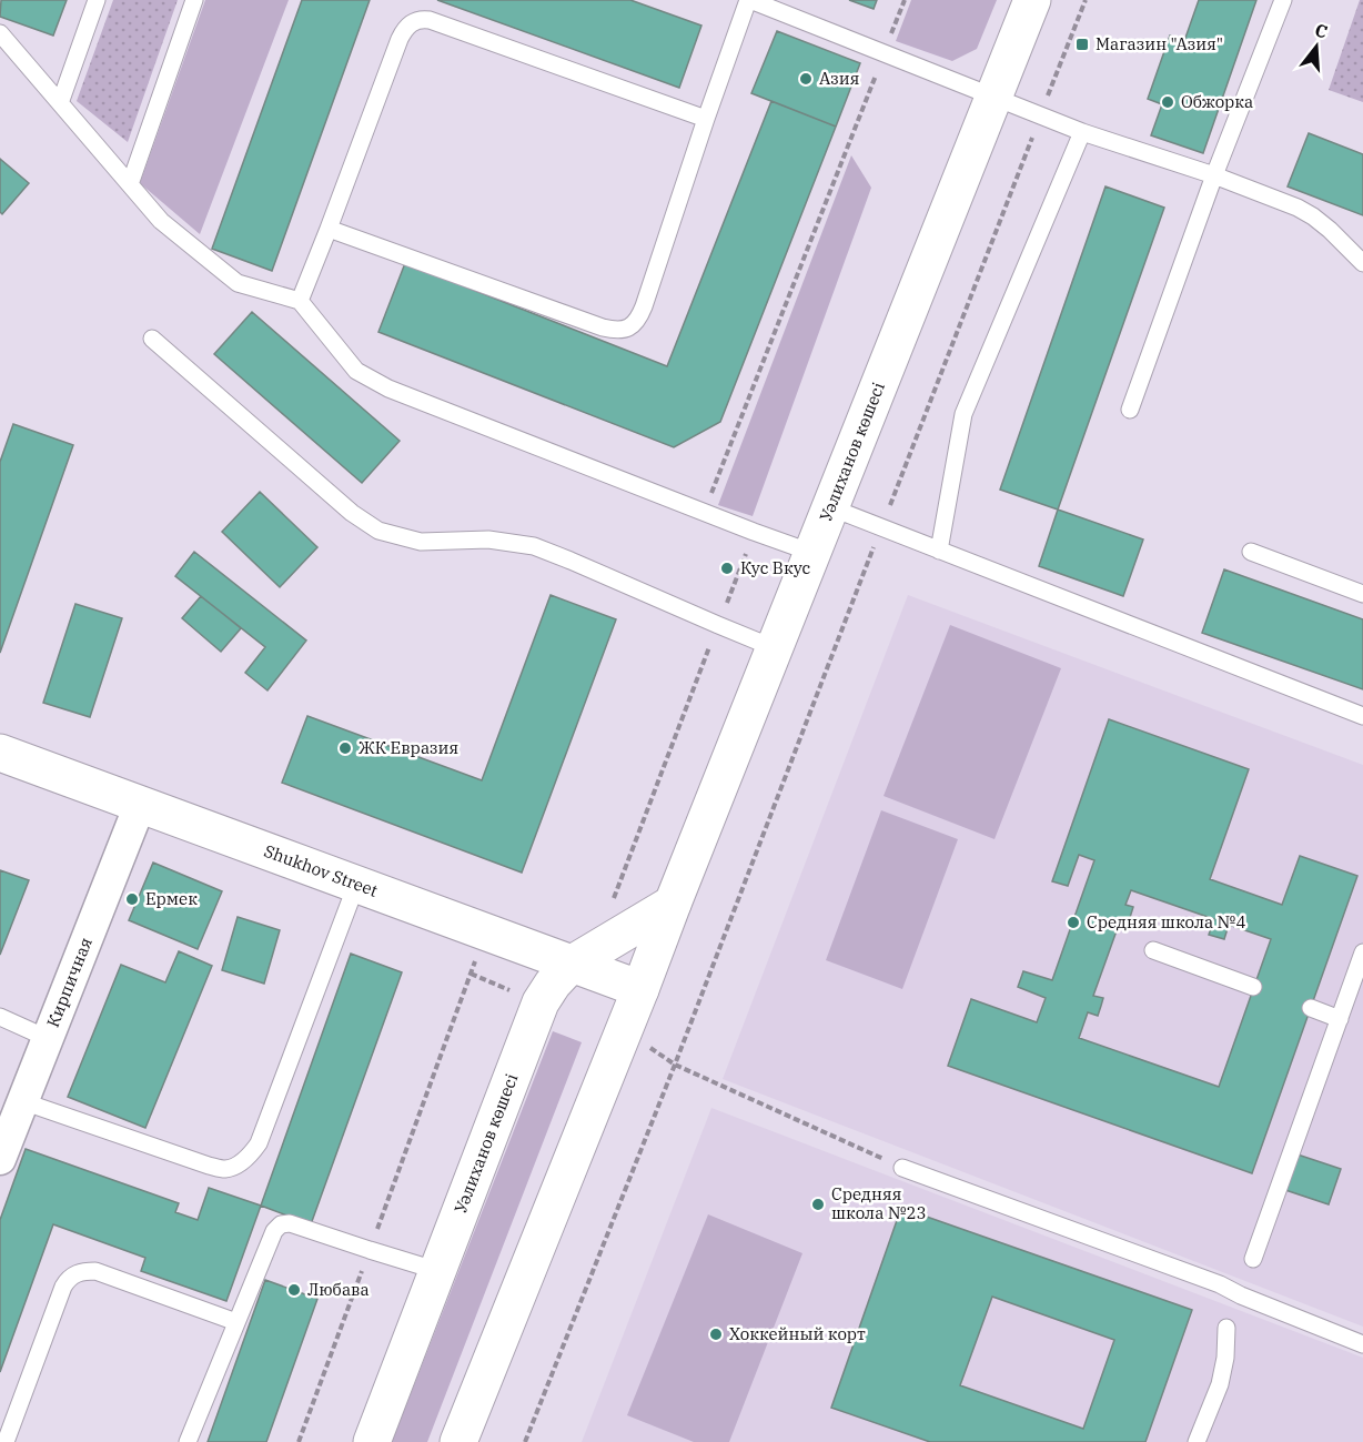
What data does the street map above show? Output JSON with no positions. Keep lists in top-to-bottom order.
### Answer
{
  "streets": {
    "main road": ["Уәлиханов көшесі", "Shukhov Street"],
    "street": ["Кирпичная"]
  },
  "crossings": [
    ["Уәлиханов көшесі", "Shukhov Street"],
    ["Shukhov Street", "Кирпичная"]
  ],
  "places": {
    "transit": ["Магазин \"Азия\""],
    "other": [
      "Азия",
      "Обжорка",
      "Кус Вкус",
      "ЖК Евразия",
      "Ермек",
      "Средняя школа №4",
      "Средняя школа №23",
      "Любава",
      "Хоккейный корт"
    ]
  },
  "north": "top"
}
